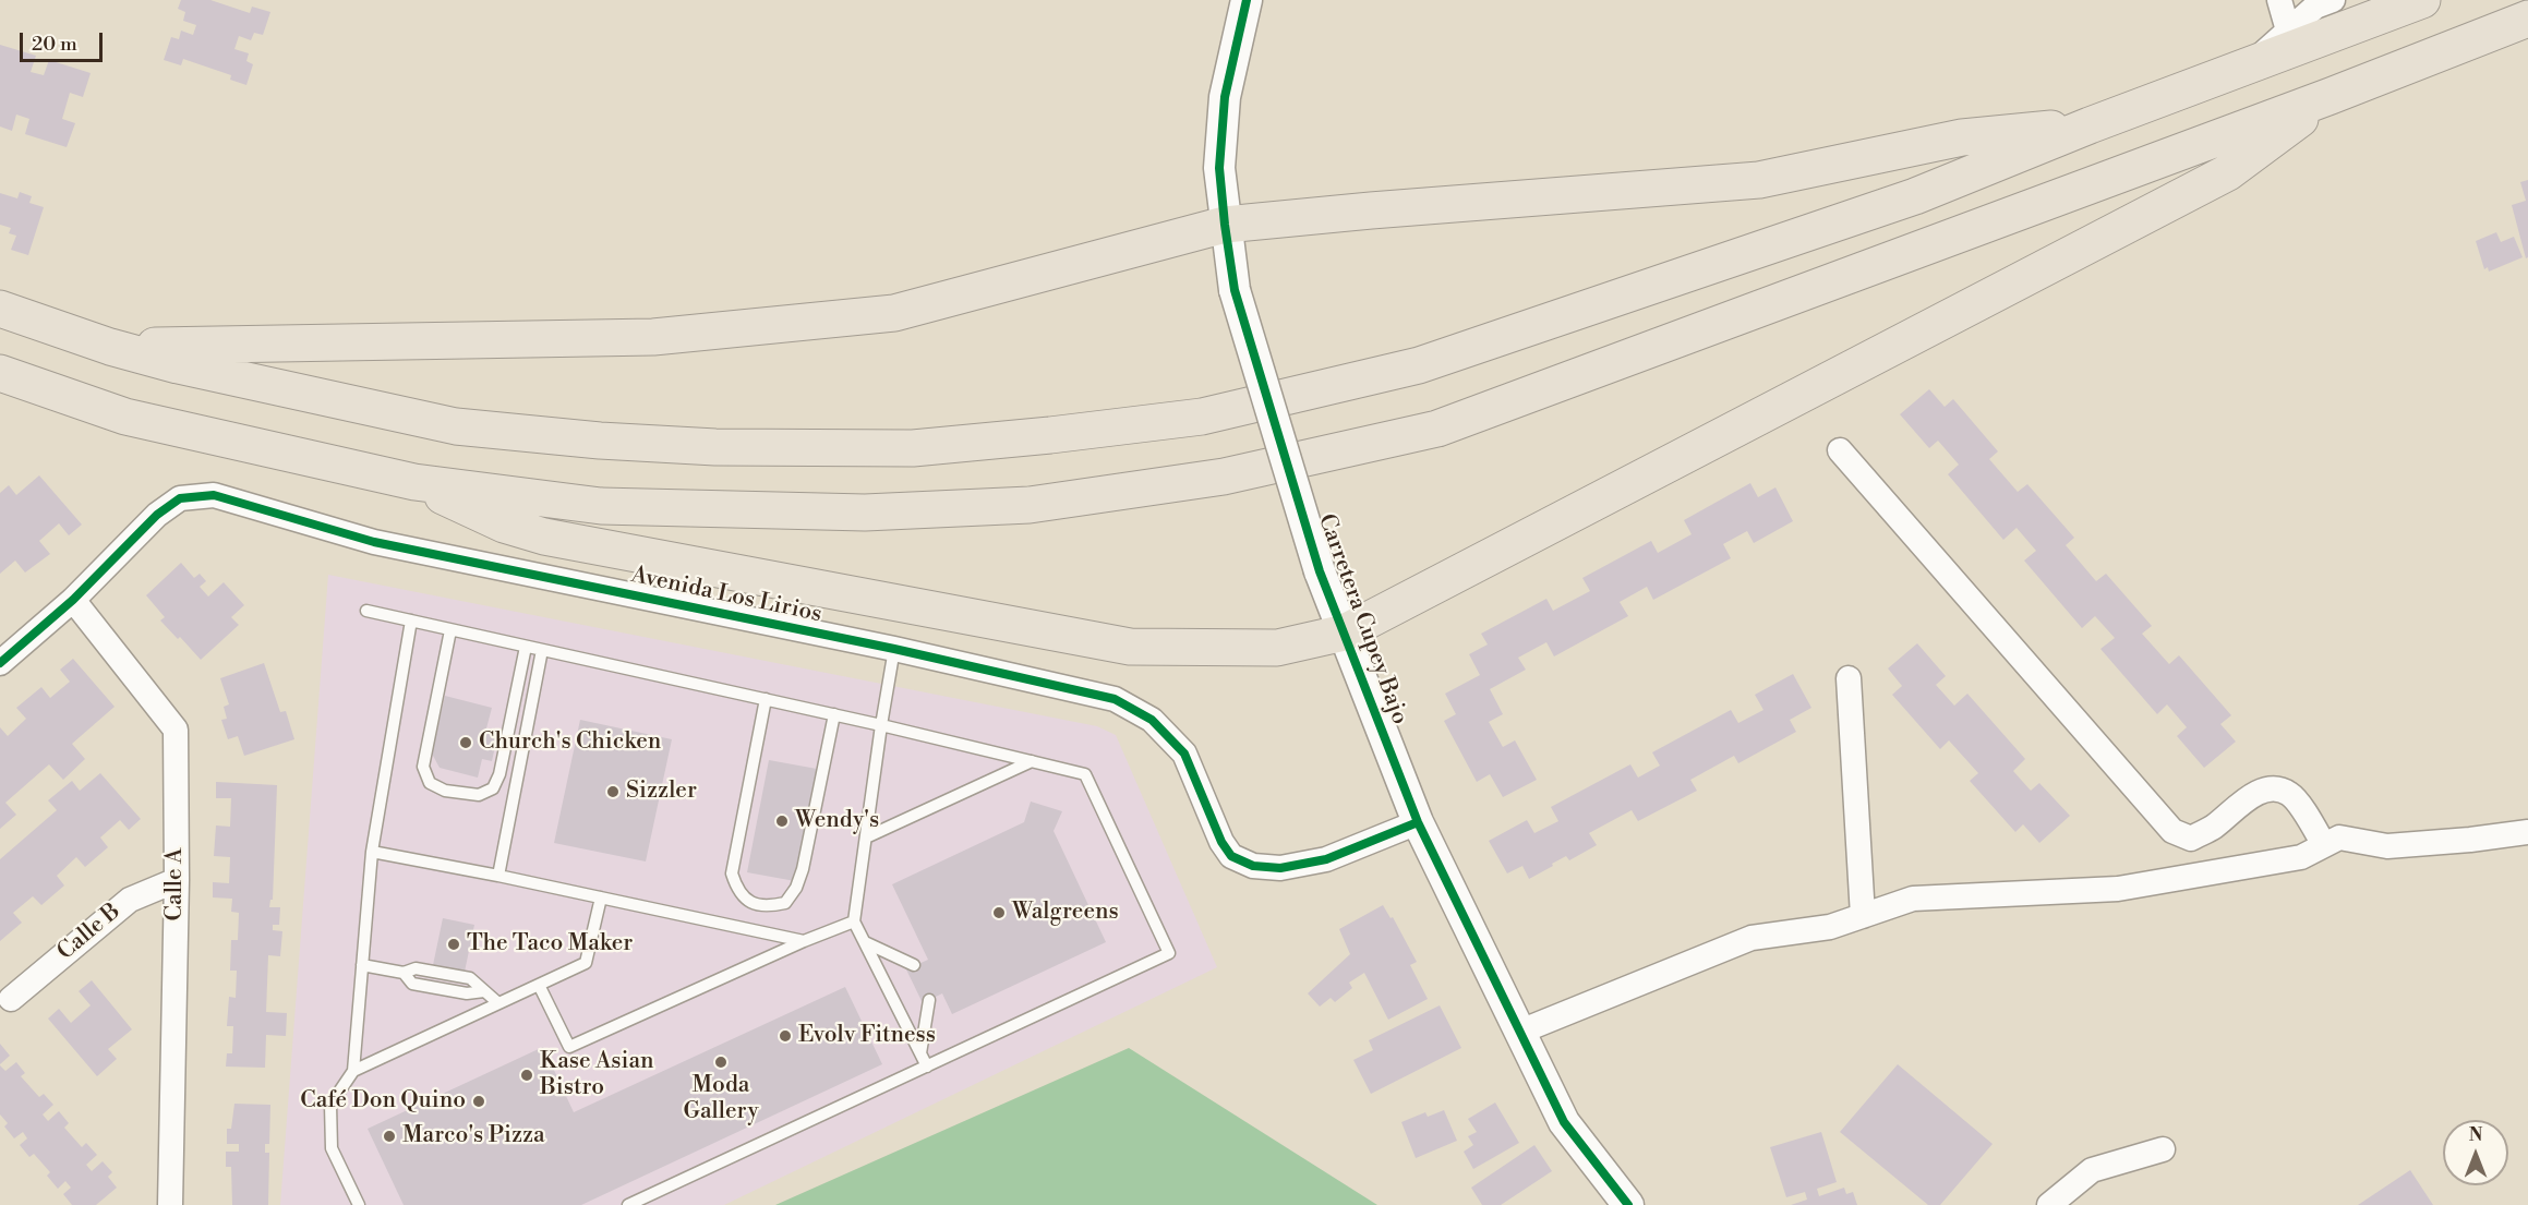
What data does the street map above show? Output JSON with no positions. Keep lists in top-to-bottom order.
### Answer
{
  "streets": {
    "street": [
      "Avenida Los Lirios",
      "Carretera Cupey Bajo",
      "Calle A",
      "Calle B"
    ]
  },
  "crossings": [
    ["Avenida Los Lirios", "Carretera Cupey Bajo"],
    ["Avenida Los Lirios", "Calle A"],
    ["Calle A", "Calle B"]
  ],
  "places": [
    "Church's Chicken",
    "Sizzler",
    "Wendy's",
    "Walgreens",
    "The Taco Maker",
    "Evolv Fitness",
    "Moda Gallery",
    "Kase Asian Bistro",
    "Café Don Quino",
    "Marco's Pizza"
  ],
  "scale_bar": "20 m",
  "north": "top"
}
